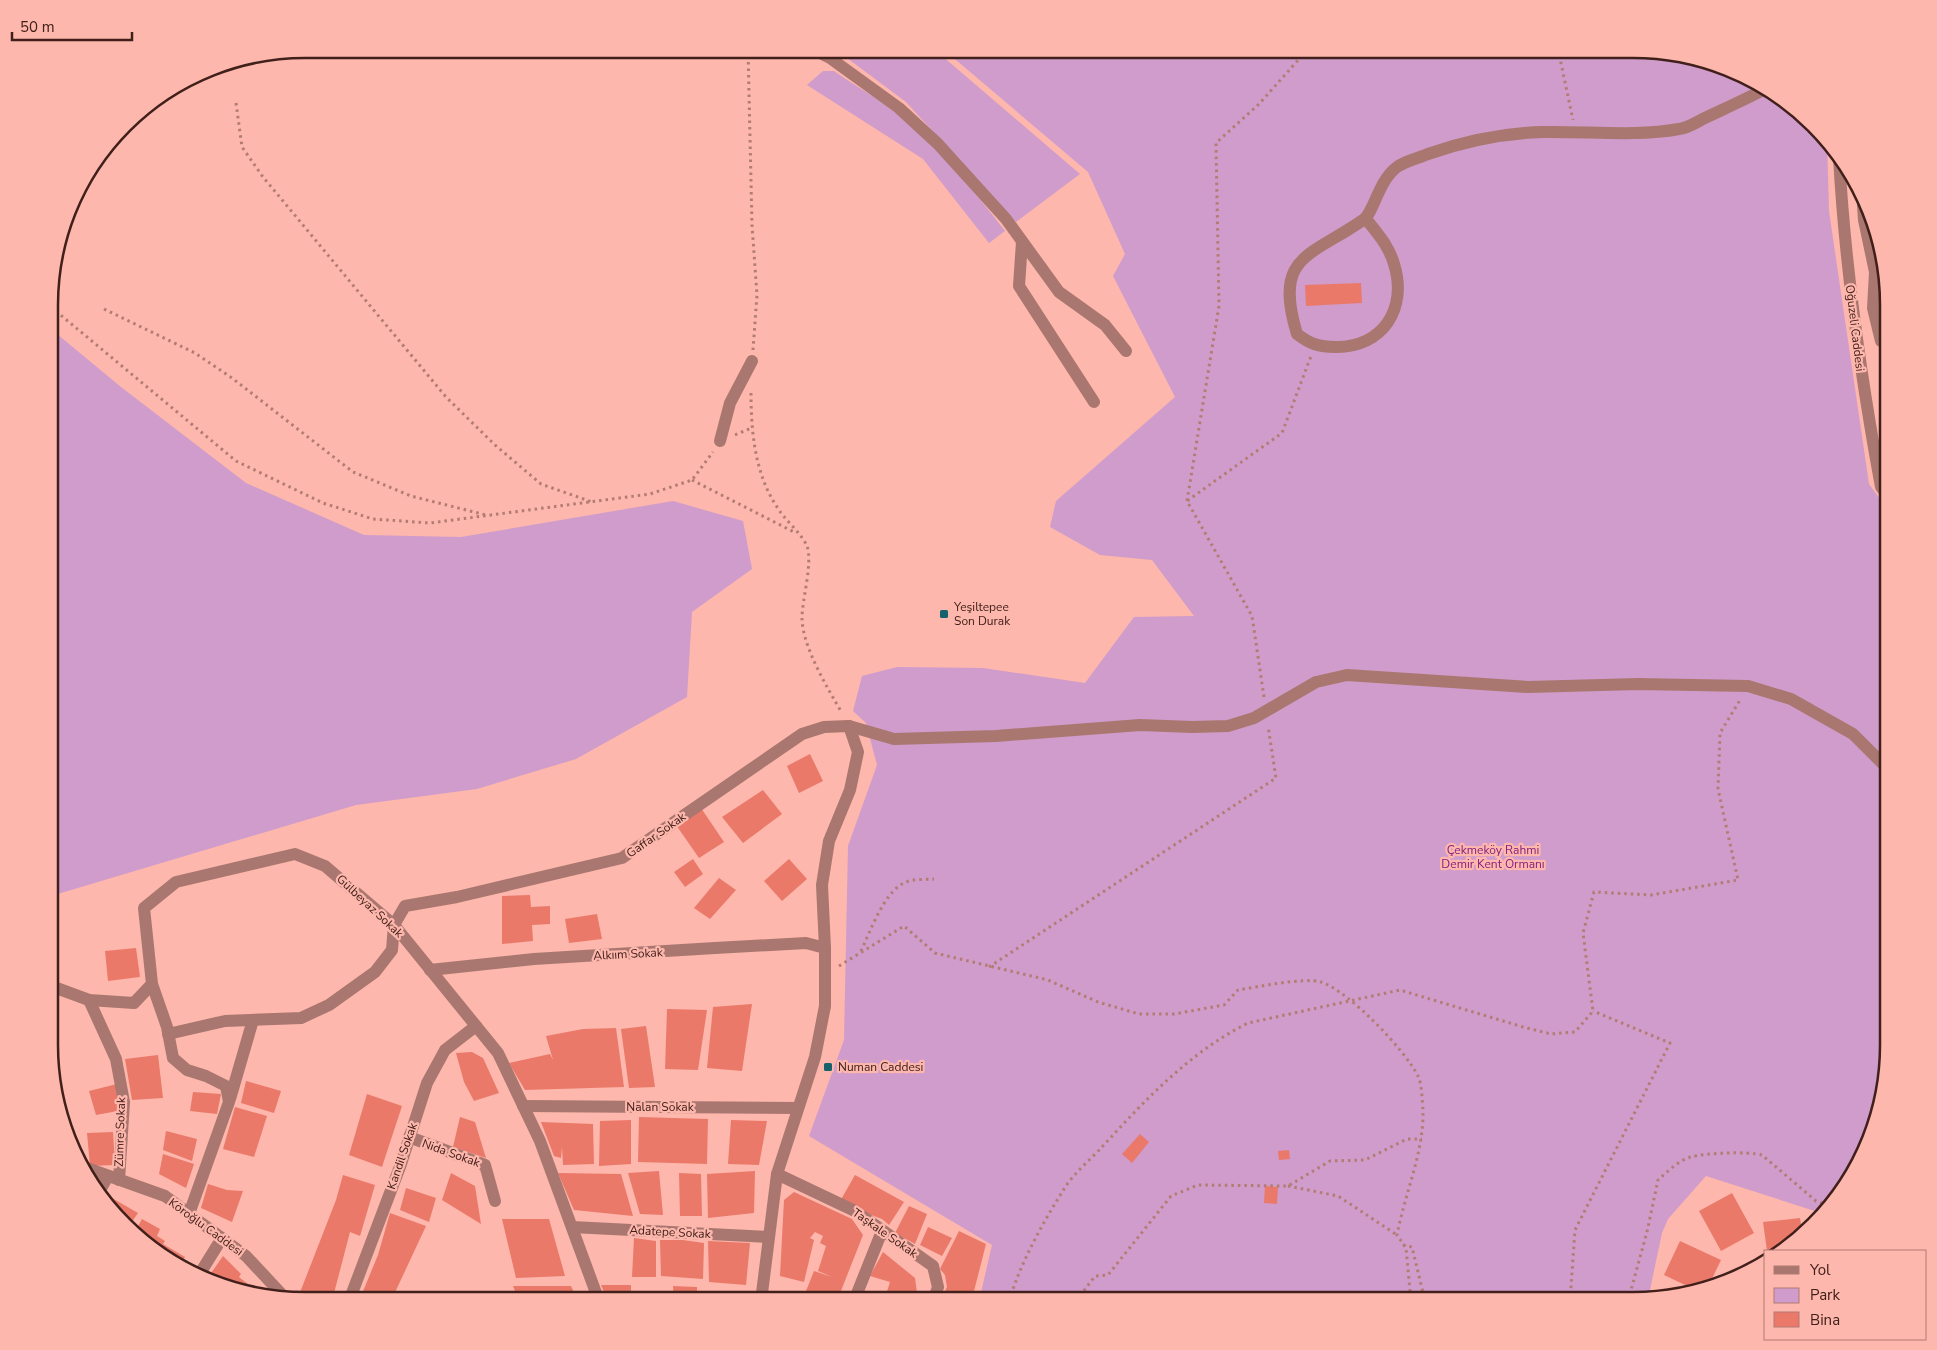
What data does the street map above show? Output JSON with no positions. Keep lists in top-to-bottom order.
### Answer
{
  "streets": {
    "street": [
      "Oğuzeli Caddesi",
      "Gaffar Sokak",
      "Gülbeyaz Sokak",
      "Alkıım Sokak",
      "Nalan Sokak",
      "Zümre Sokak",
      "Nida Sokak",
      "Kandil Sokak",
      "Köroğlu Caddesi",
      "Adatepe Sokak",
      "Taşkale Sokak"
    ]
  },
  "crossings": [
    ["Gaffar Sokak", "Gülbeyaz Sokak"],
    ["Gülbeyaz Sokak", "Alkıım Sokak"],
    ["Gülbeyaz Sokak", "Nalan Sokak"],
    ["Gülbeyaz Sokak", "Kandil Sokak"],
    ["Gülbeyaz Sokak", "Adatepe Sokak"],
    ["Zümre Sokak", "Köroğlu Caddesi"],
    ["Nida Sokak", "Kandil Sokak"]
  ],
  "parks": ["Çekmeköy Rahmi Demir Kent Ormanı"],
  "places": {
    "transit": ["Yeşiltepee Son Durak", "Numan Caddesi"]
  },
  "legend": ["Yol", "Park", "Bina"],
  "scale_bar": "50 m"
}
